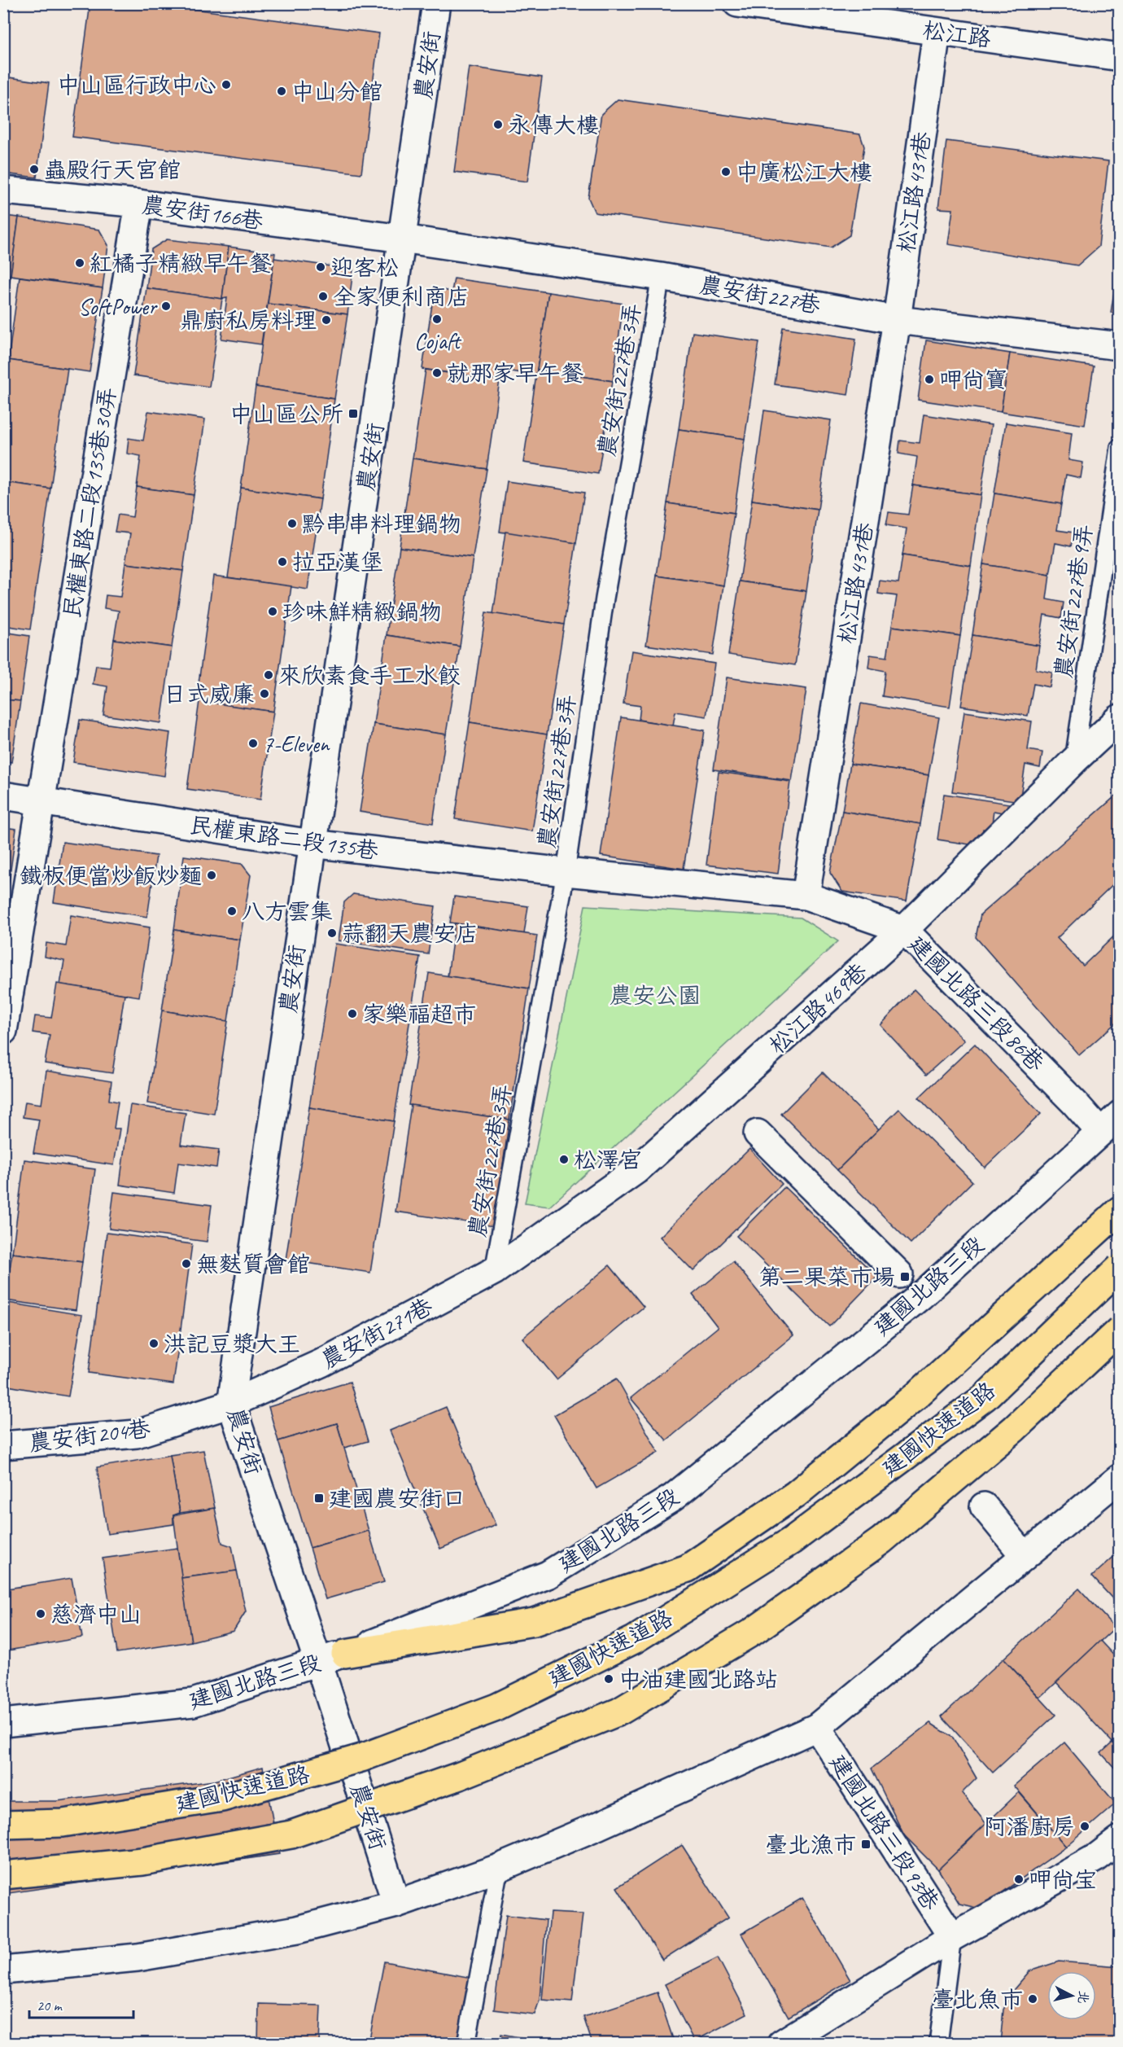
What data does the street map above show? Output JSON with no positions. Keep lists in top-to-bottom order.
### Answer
{
  "streets": {
    "highway": ["建國快速道路"],
    "street": [
      "松江路",
      "農安街",
      "松江路431巷",
      "農安街166巷",
      "農安街227巷",
      "民權東路二段135巷30弄",
      "民權東路二段135巷",
      "建國北路三段86巷",
      "松江路469巷",
      "建國北路三段",
      "農安街271巷",
      "農安街204巷",
      "建國北路三段93巷"
    ],
    "lane": ["農安街227巷3弄", "農安街227巷9弄"]
  },
  "crossings": [
    ["松江路", "松江路431巷"],
    ["農安街", "農安街166巷"],
    ["農安街", "農安街227巷"],
    ["農安街", "民權東路二段135巷"],
    ["農安街", "建國北路三段"],
    ["農安街", "農安街271巷"],
    ["農安街", "農安街204巷"],
    ["松江路431巷", "農安街227巷"],
    ["松江路431巷", "建國北路三段86巷"],
    ["農安街166巷", "農安街227巷"],
    ["農安街166巷", "民權東路二段135巷30弄"],
    ["農安街227巷", "農安街227巷3弄"],
    ["農安街227巷3弄", "民權東路二段135巷"],
    ["農安街227巷3弄", "松江路469巷"],
    ["農安街227巷3弄", "農安街271巷"],
    ["民權東路二段135巷30弄", "民權東路二段135巷"],
    ["農安街227巷9弄", "松江路469巷"],
    ["建國北路三段86巷", "松江路469巷"],
    ["建國北路三段86巷", "建國北路三段"],
    ["松江路469巷", "農安街271巷"],
    ["農安街271巷", "農安街204巷"]
  ],
  "parks": ["農安公園"],
  "places": {
    "other": [
      "中山區行政中心",
      "中山分館",
      "永傳大樓",
      "蟲殿行天宮館",
      "中廣松江大樓",
      "紅橘子精緻早午餐",
      "迎客松",
      "全家便利商店",
      "SoftPower",
      "Cojaft",
      "鼎廚私房料理",
      "就那家早午餐",
      "呷尚寶",
      "黔串串料理鍋物",
      "拉亞漢堡",
      "珍味鮮精緻鍋物",
      "來欣素食手工水餃",
      "日式威廉",
      "7-Eleven",
      "鐵板便當炒飯炒麵",
      "八方雲集",
      "蒜翻天農安店",
      "家樂福超市",
      "松澤宮",
      "無麩質會館",
      "洪記豆漿大王",
      "慈濟中山",
      "中油建國北路站",
      "阿潘廚房",
      "呷尚宝",
      "臺北魚市"
    ],
    "transit": [
      "中山區公所",
      "第二果菜市場",
      "建國農安街口",
      "臺北漁市"
    ]
  },
  "scale_bar": "20 m",
  "north": "right"
}
